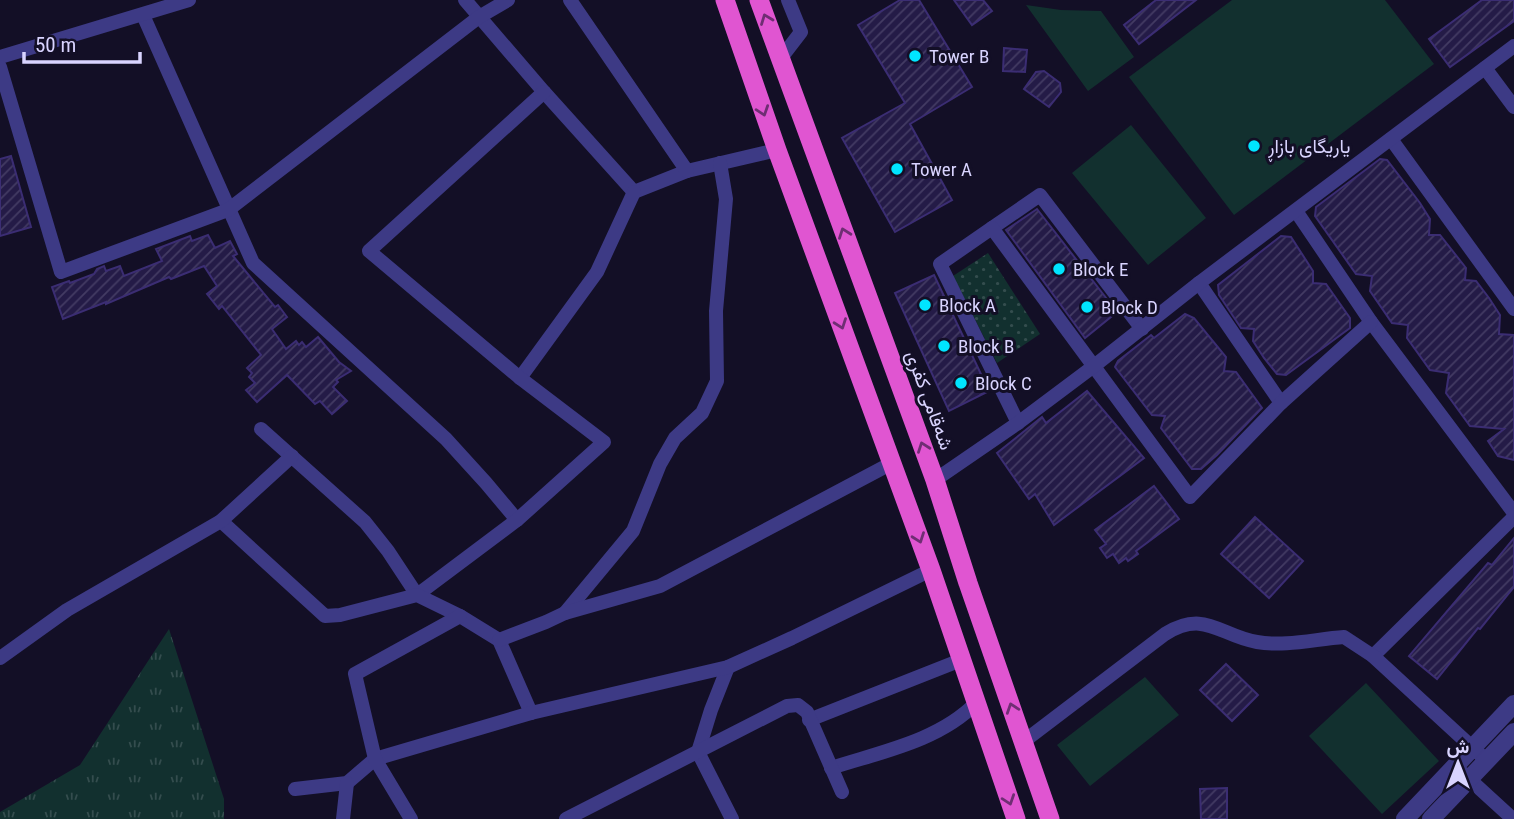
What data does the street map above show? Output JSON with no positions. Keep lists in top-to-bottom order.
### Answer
{
  "streets": {
    "highway": ["شەقامی کفری"]
  },
  "places": [
    "Tower B",
    "یاریگای بازاڕ",
    "Tower A",
    "Block E",
    "Block A",
    "Block D",
    "Block B",
    "Block C"
  ],
  "scale_bar": "50 m",
  "north": "top"
}
